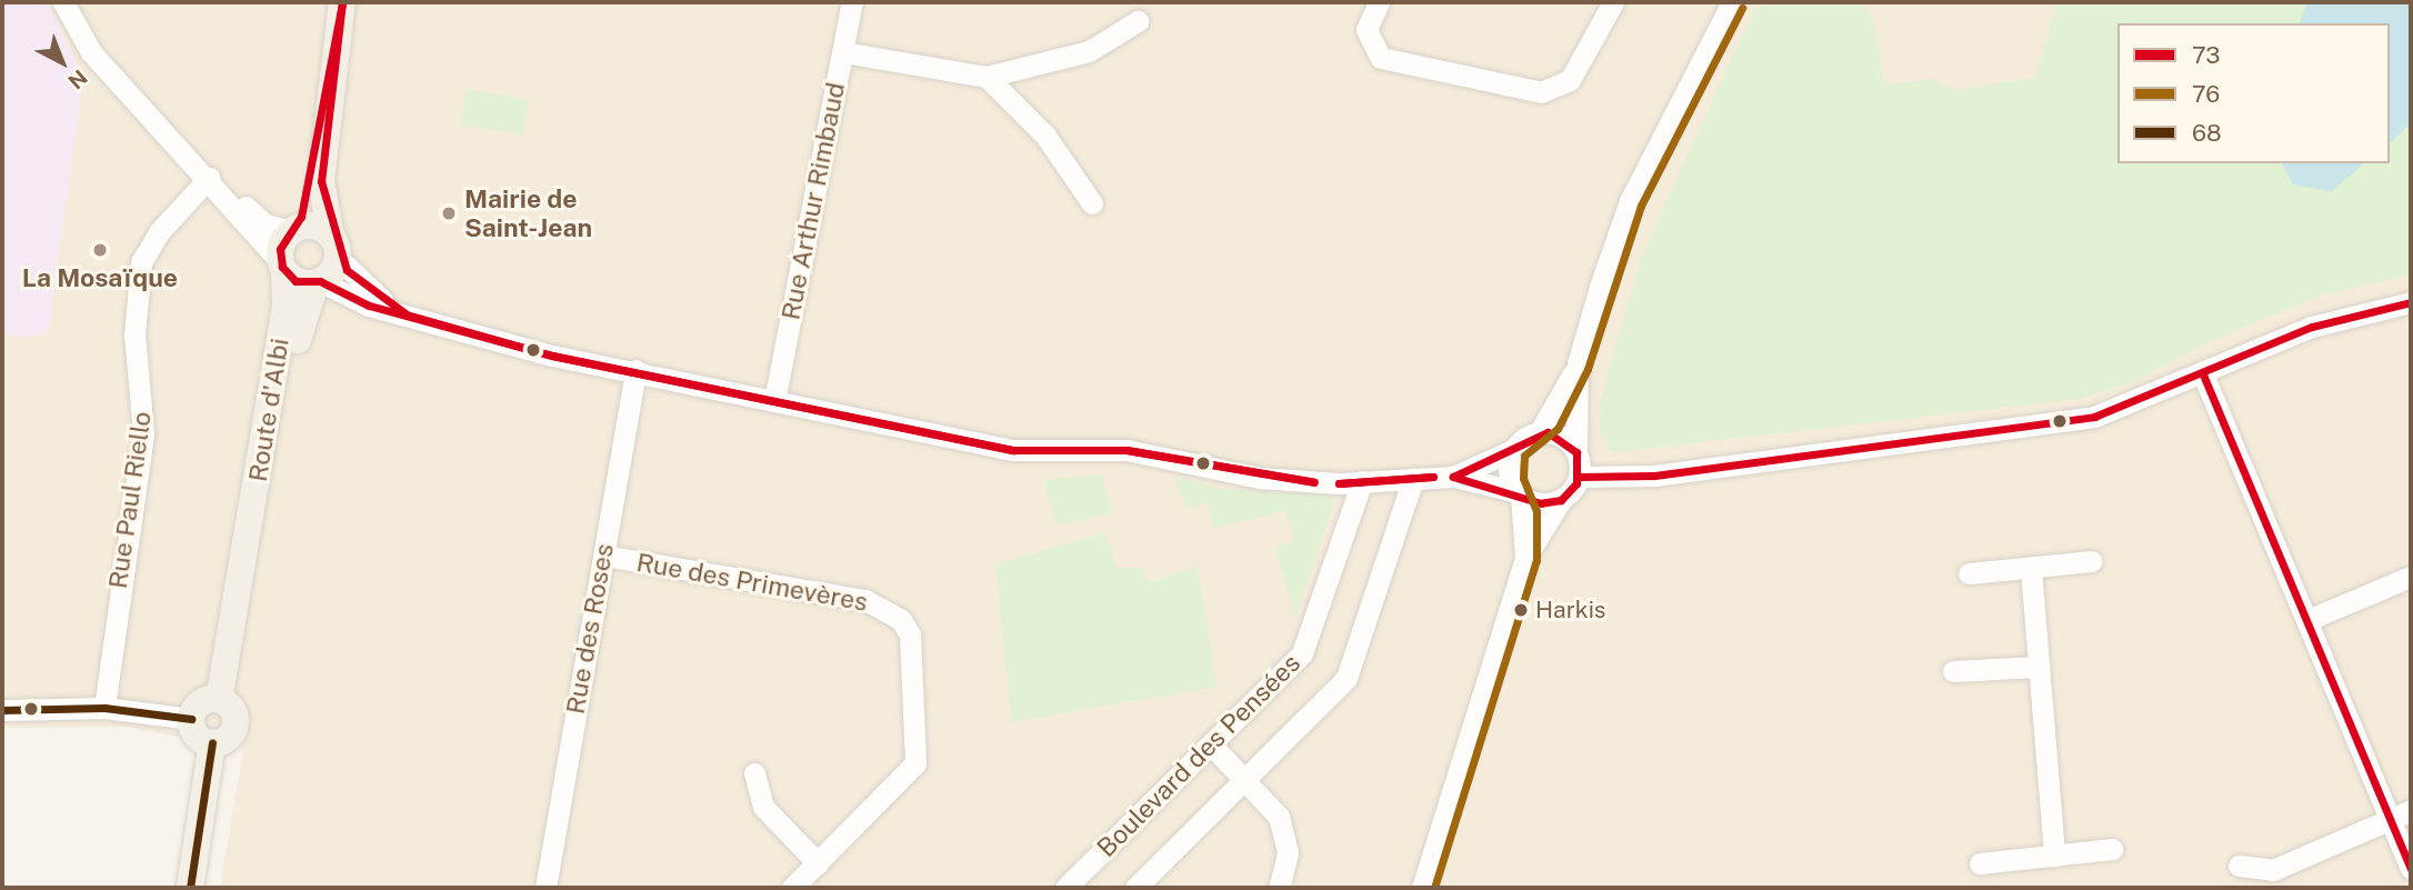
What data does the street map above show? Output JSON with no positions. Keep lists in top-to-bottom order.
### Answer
{
  "streets": {
    "main road": ["Route d'Albi"],
    "street": [
      "Rue Arthur Rimbaud",
      "Rue Paul Riello",
      "Rue des Primevères",
      "Rue des Roses",
      "Boulevard des Pensées"
    ]
  },
  "crossings": [
    ["Rue des Primevères", "Rue des Roses"]
  ],
  "places": ["Mairie de Saint-Jean", "La Mosaïque", "Harkis"],
  "lines": ["transit line 73", "transit line 76", "transit line 68"],
  "legend": ["73", "76", "68"],
  "north": "bottom right"
}
